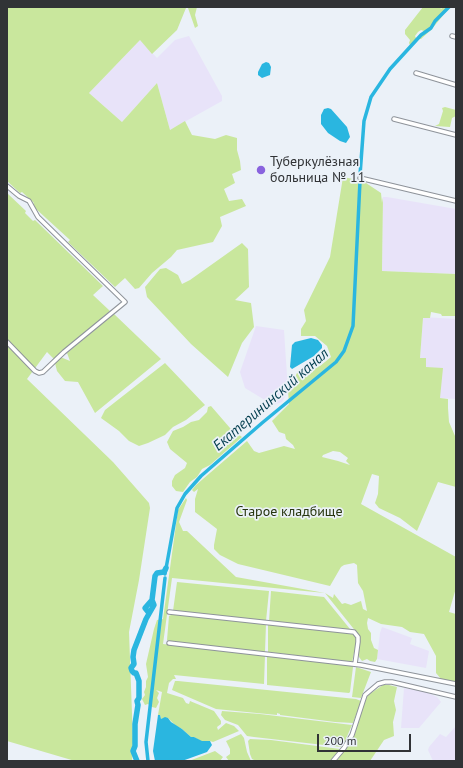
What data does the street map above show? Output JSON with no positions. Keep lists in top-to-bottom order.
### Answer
{
  "water": ["Екатерининский канал"],
  "parks": ["Старое кладбище"],
  "places": ["Туберкулёзная больница № 11"],
  "scale_bar": "200 m"
}
